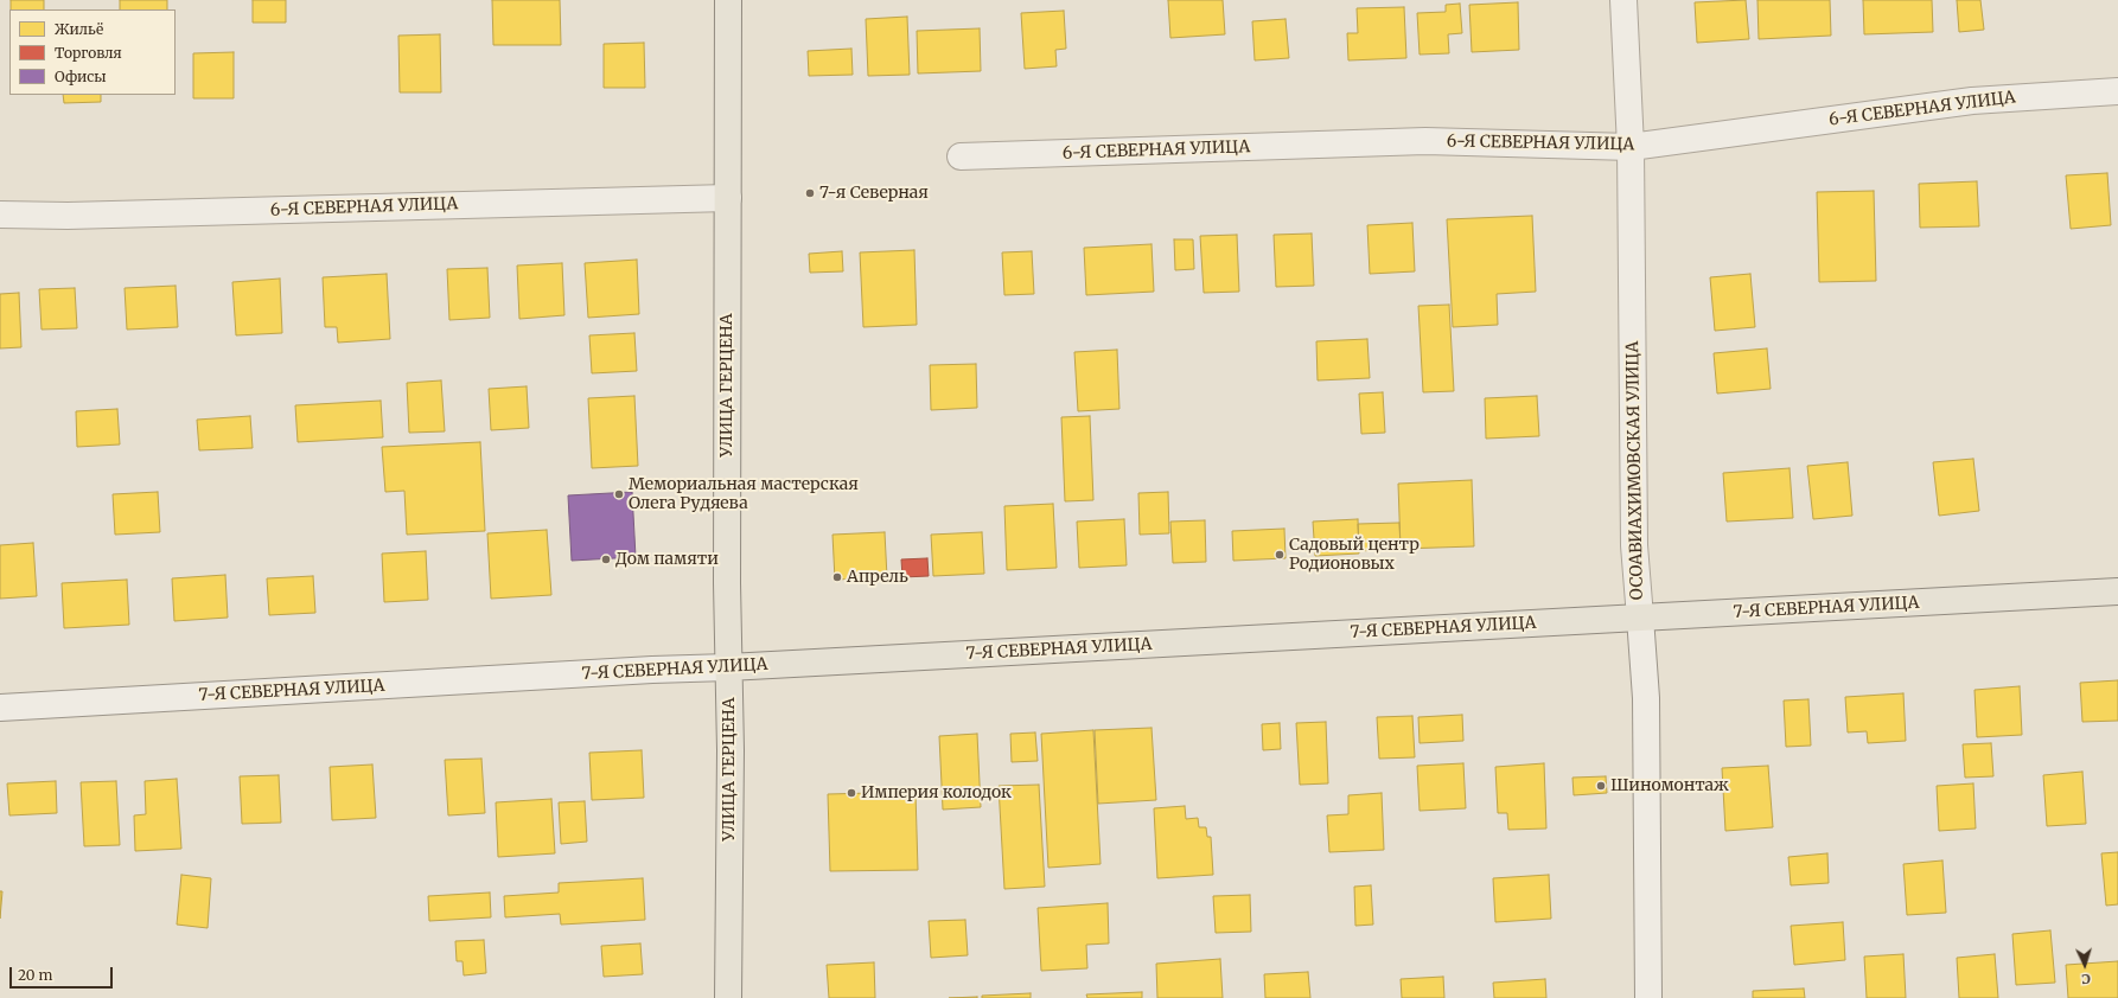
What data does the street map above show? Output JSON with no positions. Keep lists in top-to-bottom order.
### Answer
{
  "streets": {
    "main road": ["УЛИЦА ГЕРЦЕНА", "7-Я СЕВЕРНАЯ УЛИЦА"],
    "street": ["6-Я СЕВЕРНАЯ УЛИЦА", "ОСОАВИАХИМОВСКАЯ УЛИЦА"]
  },
  "crossings": [
    ["6-Я СЕВЕРНАЯ УЛИЦА", "УЛИЦА ГЕРЦЕНА"],
    ["6-Я СЕВЕРНАЯ УЛИЦА", "ОСОАВИАХИМОВСКАЯ УЛИЦА"],
    ["УЛИЦА ГЕРЦЕНА", "7-Я СЕВЕРНАЯ УЛИЦА"],
    ["ОСОАВИАХИМОВСКАЯ УЛИЦА", "7-Я СЕВЕРНАЯ УЛИЦА"]
  ],
  "places": [
    "7-я Северная",
    "Мемориальная мастерская Олега Рудяева",
    "Садовый центр Родионовых",
    "Дом памяти",
    "Апрель",
    "Шиномонтаж",
    "Империя колодок"
  ],
  "legend": ["Жильё", "Торговля", "Офисы"],
  "scale_bar": "20 m",
  "north": "bottom"
}
